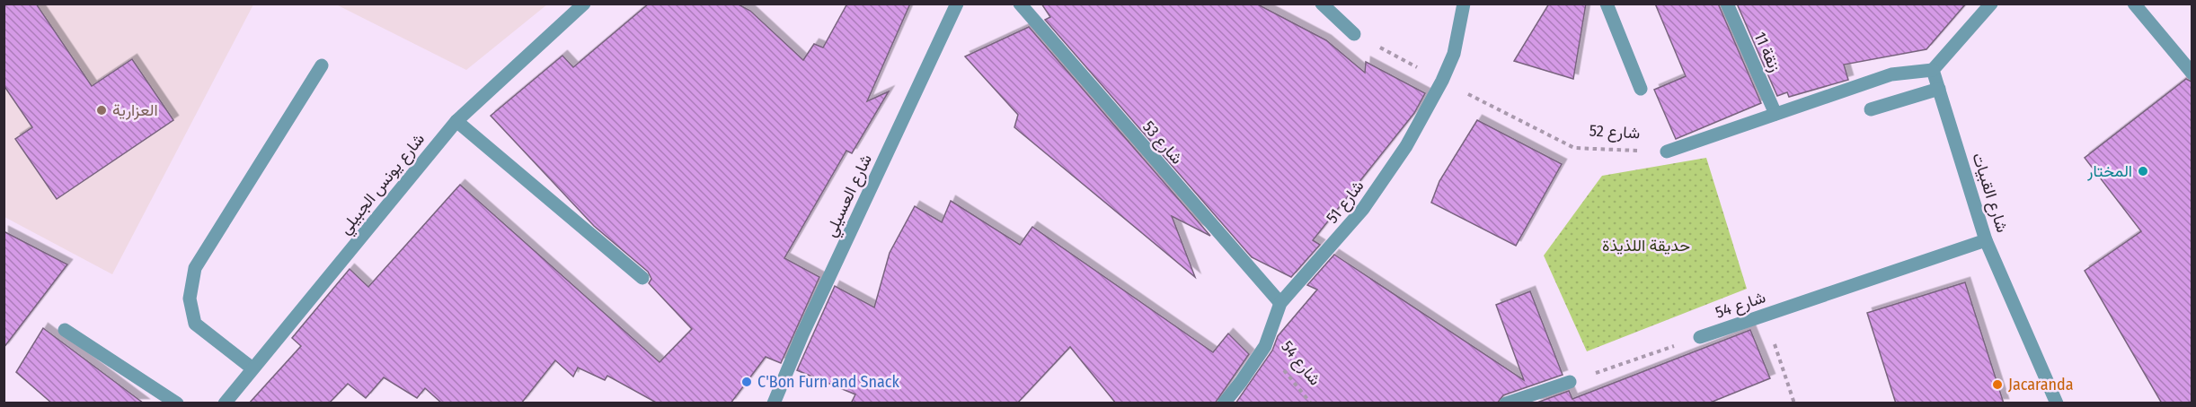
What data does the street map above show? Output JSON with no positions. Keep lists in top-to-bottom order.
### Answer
{
  "streets": {
    "street": [
      "زنقة 11",
      "شارع 53",
      "شارع يونس الجبيلي",
      "شارع القبيات",
      "شارع العسيلي",
      "شارع 51",
      "شارع 54"
    ],
    "path": ["شارع 52"]
  },
  "crossings": [
    ["شارع 52", "شارع 51"],
    ["شارع 53", "شارع 51"],
    ["شارع القبيات", "شارع 54"],
    ["شارع 51", "شارع 54"]
  ],
  "parks": ["حديقة اللذيذة"],
  "places": [
    "العزارية",
    "المختار",
    "C'Bon Furn and Snack",
    "Jacaranda"
  ]
}
